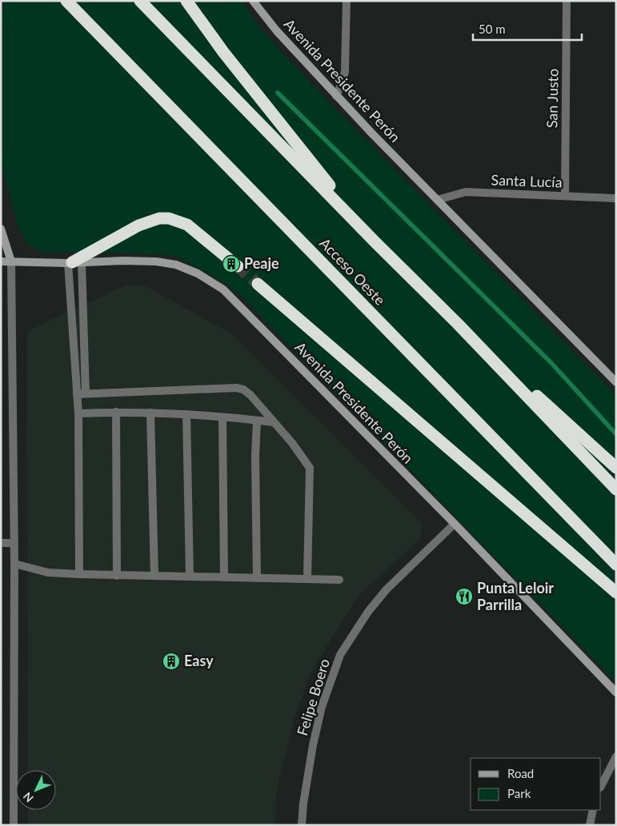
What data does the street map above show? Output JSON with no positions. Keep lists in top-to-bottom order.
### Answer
{
  "streets": {
    "highway": ["Acceso Oeste"],
    "street": [
      "Avenida Presidente Perón",
      "San Justo",
      "Santa Lucía",
      "Felipe Boero"
    ]
  },
  "crossings": [
    ["Avenida Presidente Perón", "Santa Lucía"],
    ["Avenida Presidente Perón", "Felipe Boero"],
    ["San Justo", "Santa Lucía"]
  ],
  "places": {
    "building": ["Peaje", "Easy"],
    "restaurant": ["Punta Leloir Parrilla"]
  },
  "legend": ["Road", "Park"],
  "scale_bar": "50 m",
  "north": "bottom left"
}
